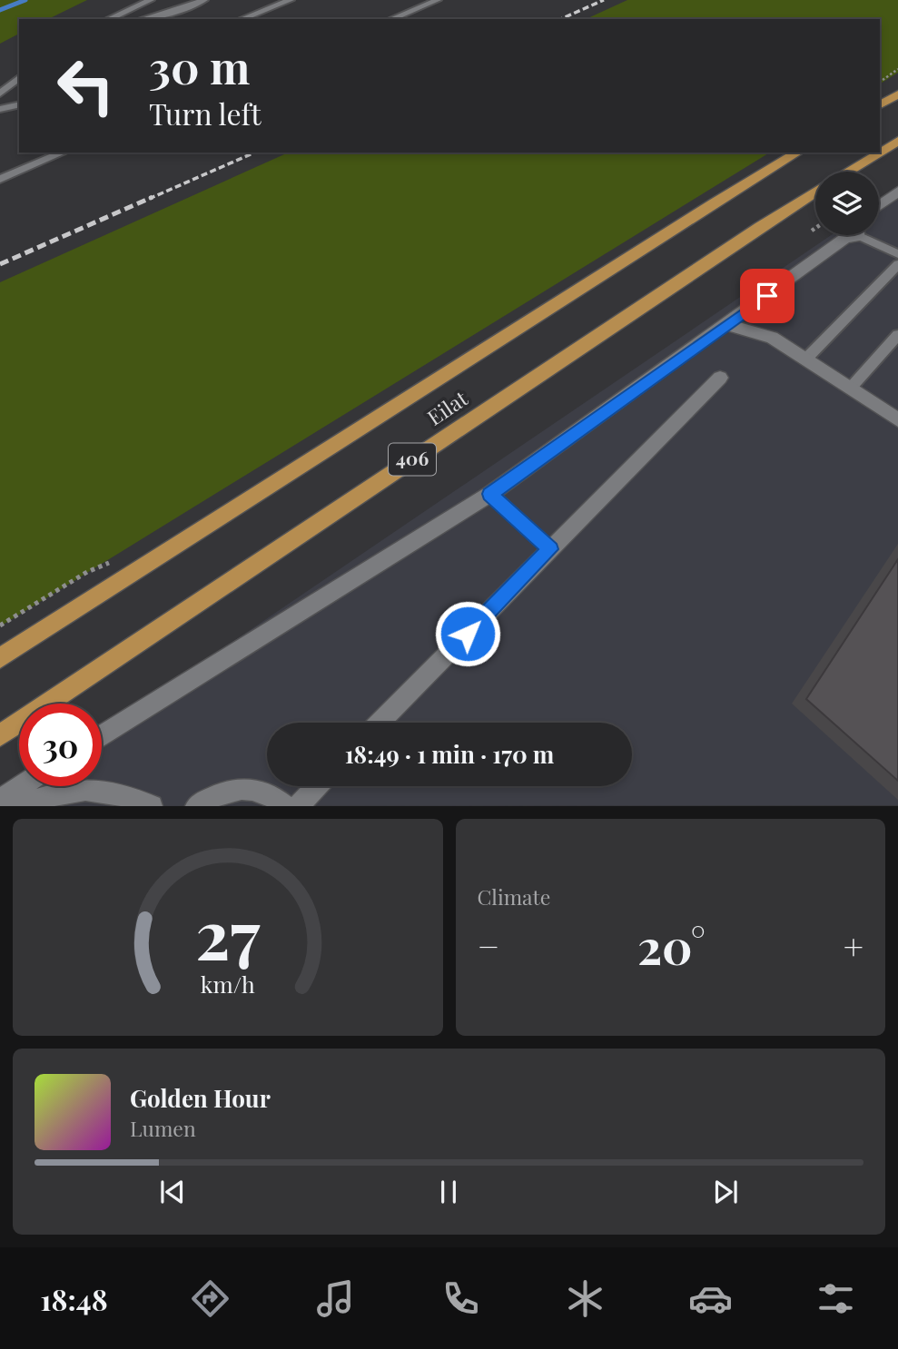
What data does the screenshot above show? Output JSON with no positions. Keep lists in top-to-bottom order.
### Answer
{
  "streets": {
    "main road": ["Eilat", "406"]
  },
  "page": {
    "turn": ["30 m", "Turn left"],
    "limit": "30",
    "trip": "18:49 · 1 min · 170 m",
    "tile": "Climate",
    "heat": ["−", "20°", "+"],
    "song": ["Golden Hour", "Lumen"],
    "tabs": "18:48",
    "gauge": ["27", "km/h"]
  }
}
